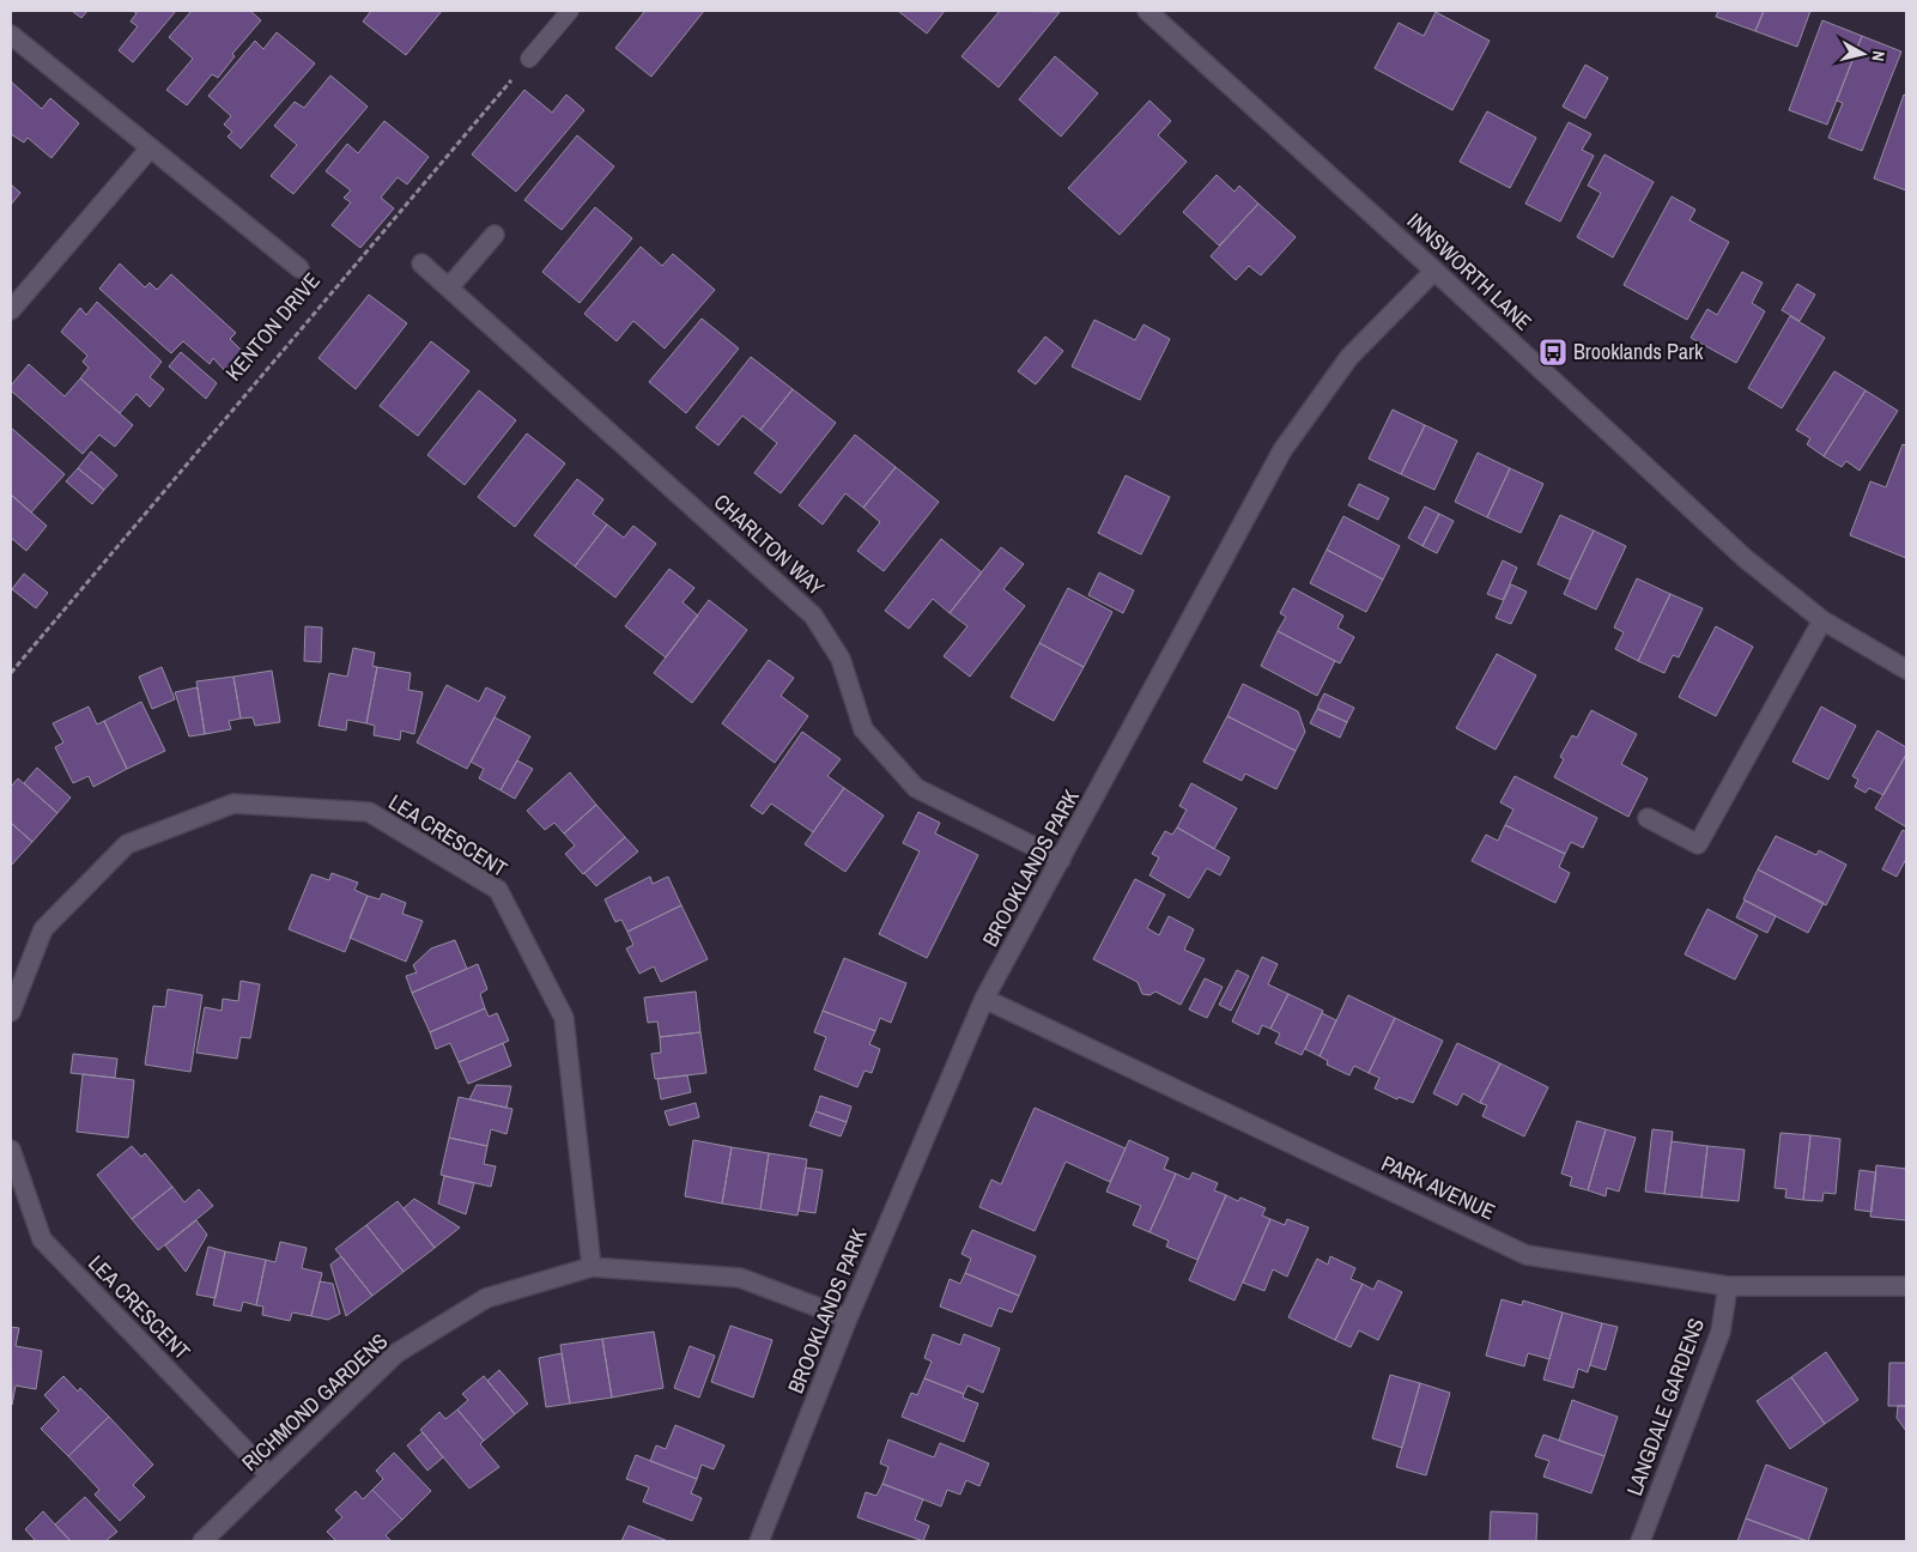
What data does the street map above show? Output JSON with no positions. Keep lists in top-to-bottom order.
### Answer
{
  "streets": {
    "street": [
      "INNSWORTH LANE",
      "CHARLTON WAY",
      "LEA CRESCENT",
      "BROOKLANDS PARK",
      "PARK AVENUE",
      "RICHMOND GARDENS",
      "LANGDALE GARDENS"
    ],
    "path": ["KENTON DRIVE"]
  },
  "crossings": [
    ["INNSWORTH LANE", "BROOKLANDS PARK"],
    ["CHARLTON WAY", "BROOKLANDS PARK"],
    ["LEA CRESCENT", "RICHMOND GARDENS"],
    ["BROOKLANDS PARK", "PARK AVENUE"],
    ["BROOKLANDS PARK", "RICHMOND GARDENS"],
    ["PARK AVENUE", "LANGDALE GARDENS"]
  ],
  "places": {
    "bus stop": ["Brooklands Park"]
  },
  "north": "right"
}
